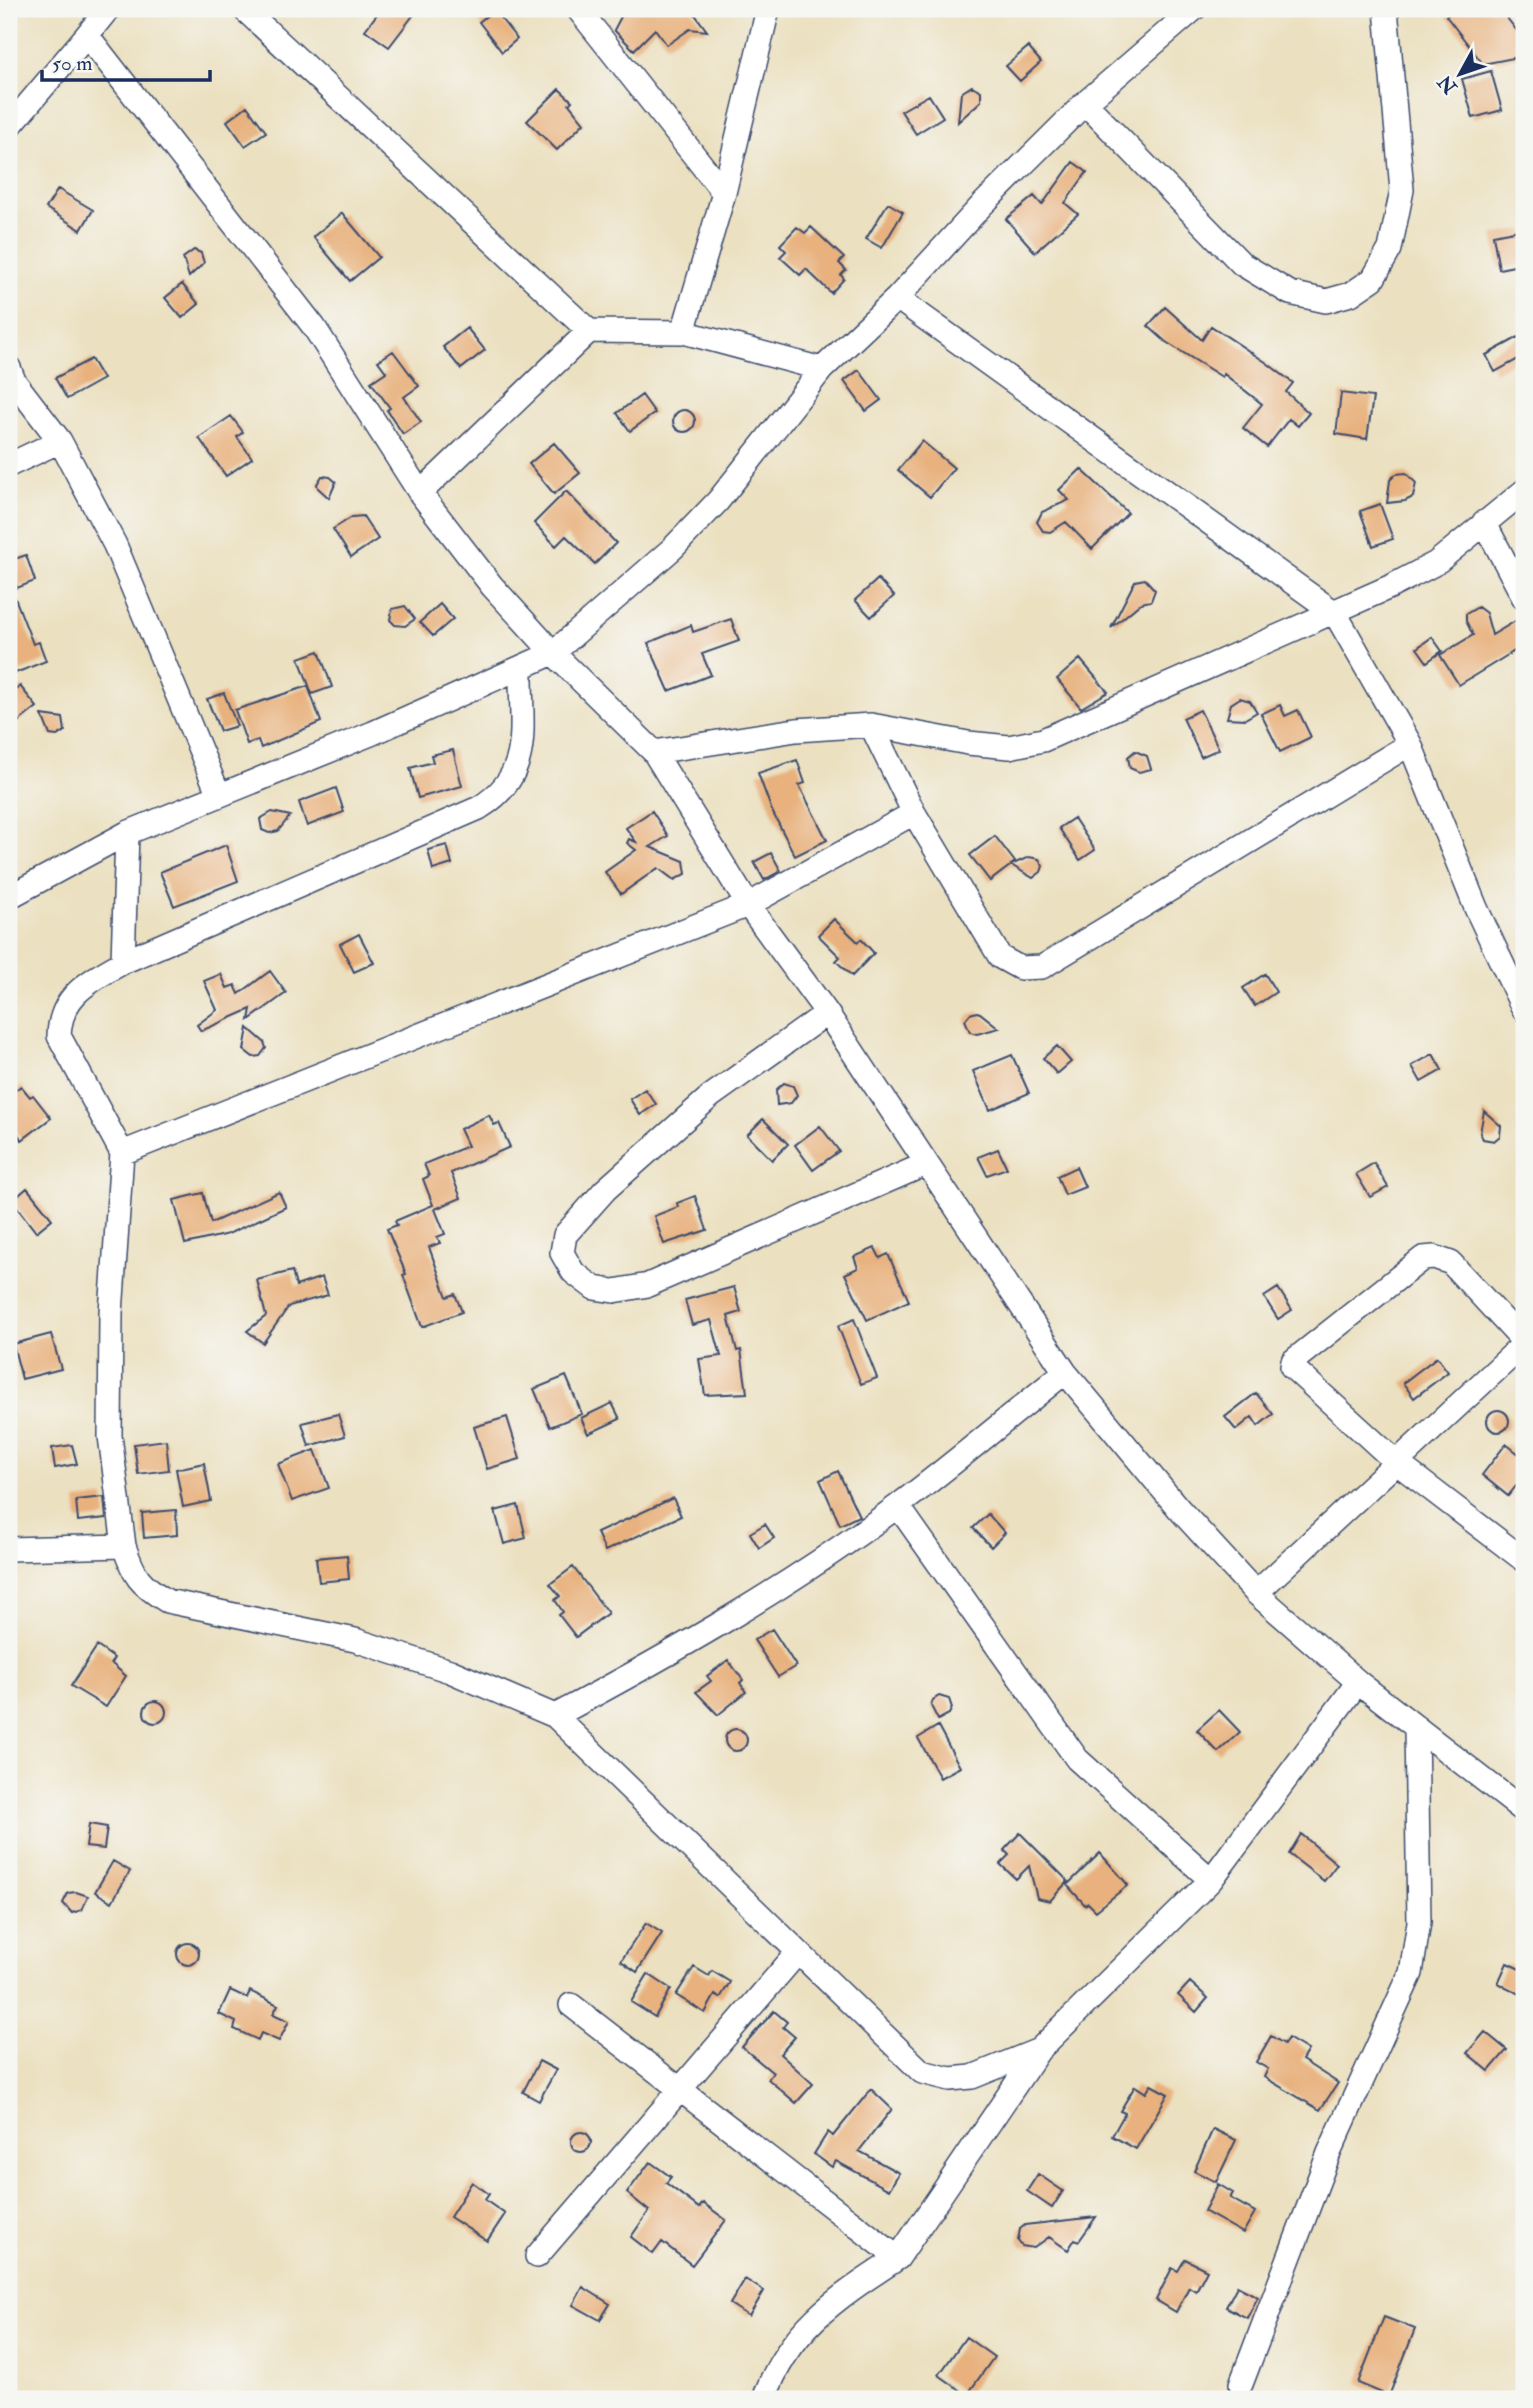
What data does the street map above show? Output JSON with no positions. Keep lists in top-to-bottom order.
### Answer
{
  "scale_bar": "50 m",
  "north": "bottom left"
}
